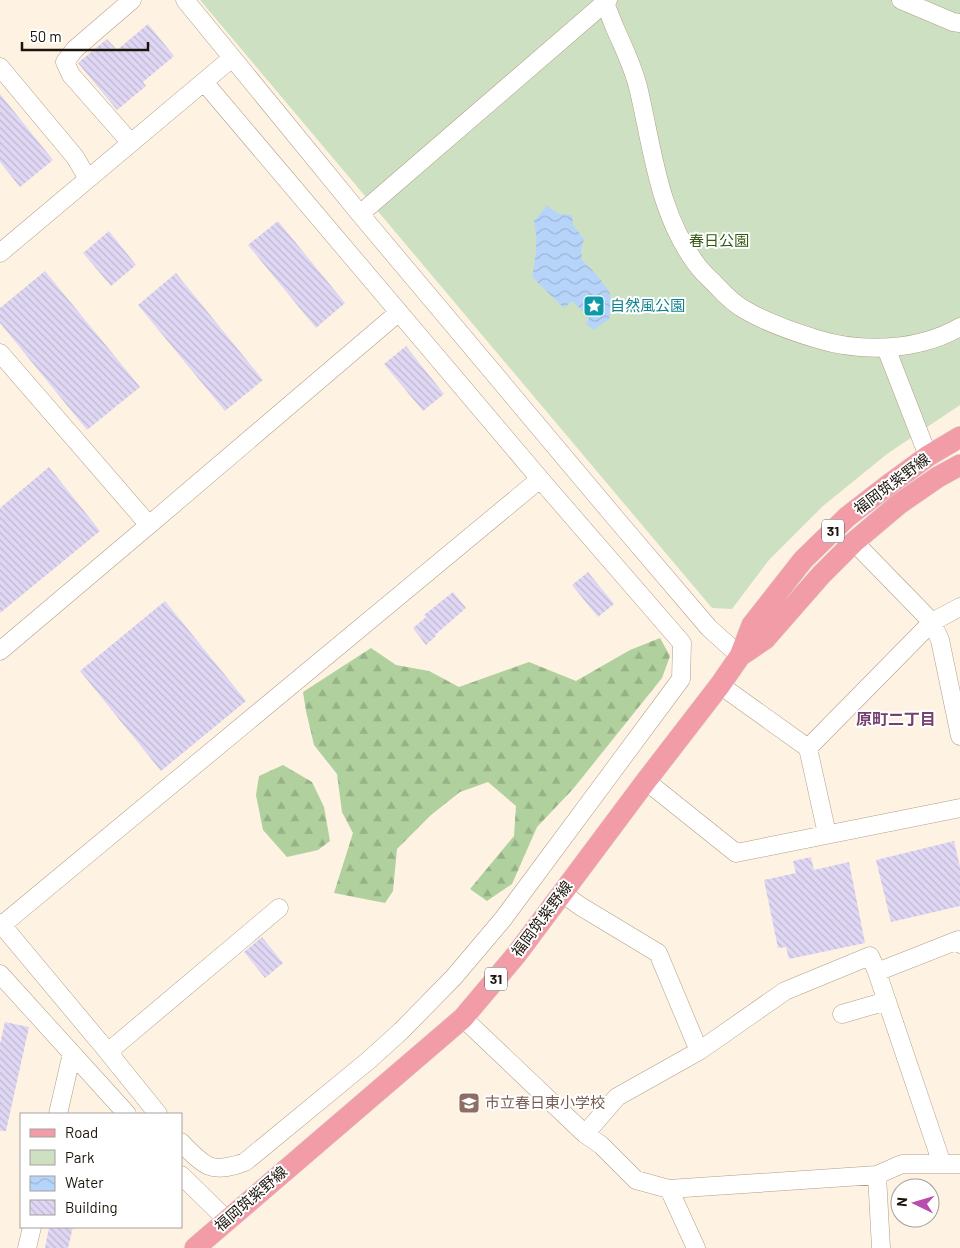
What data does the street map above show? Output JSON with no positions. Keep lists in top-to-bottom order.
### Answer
{
  "streets": {
    "main road": ["福岡筑紫野線", "31"]
  },
  "districts": ["原町二丁目"],
  "parks": ["春日公園"],
  "places": {
    "place": ["自然風公園"],
    "school or university": ["市立春日東小学校"]
  },
  "legend": [
    "Road",
    "Park",
    "Water",
    "Building"
  ],
  "scale_bar": "50 m",
  "north": "left"
}
